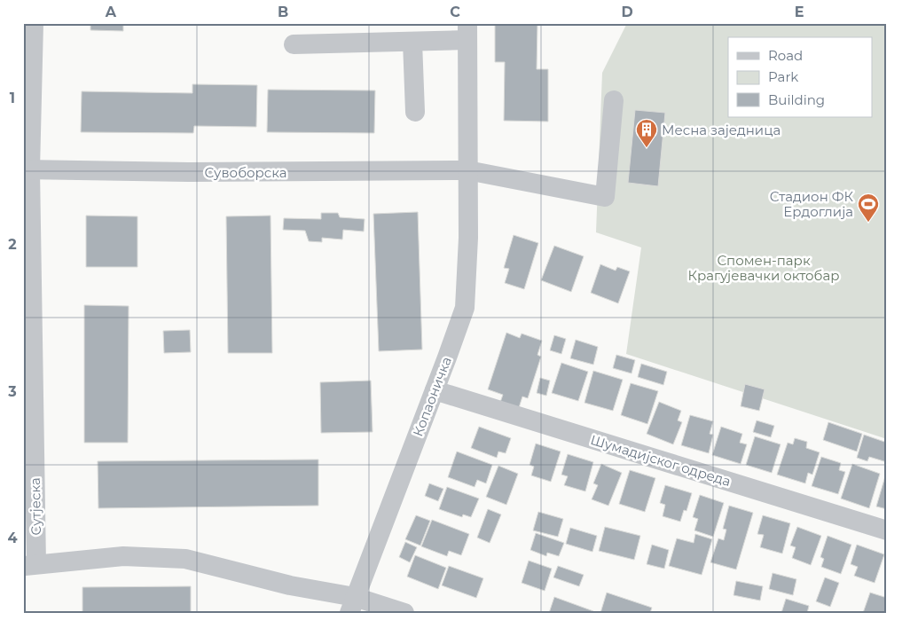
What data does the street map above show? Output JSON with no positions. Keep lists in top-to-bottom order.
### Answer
{
  "streets": {
    "street": [
      "Сувоборска",
      "Копаоничка",
      "Шумадијског одреда",
      "Сутјеска"
    ]
  },
  "crossings": [
    ["Сувоборска", "Копаоничка"],
    ["Сувоборска", "Сутјеска"],
    ["Копаоничка", "Шумадијског одреда"]
  ],
  "parks": ["Спомен-парк Крагујевачки октобар"],
  "places": {
    "building": ["Месна заједница"],
    "sports": ["Стадион ФК Ердоглија"]
  },
  "legend": ["Road", "Park", "Building"],
  "grid": {
    "columns": [
      "A",
      "B",
      "C",
      "D",
      "E"
    ],
    "rows": [
      "1",
      "2",
      "3",
      "4"
    ]
  }
}
